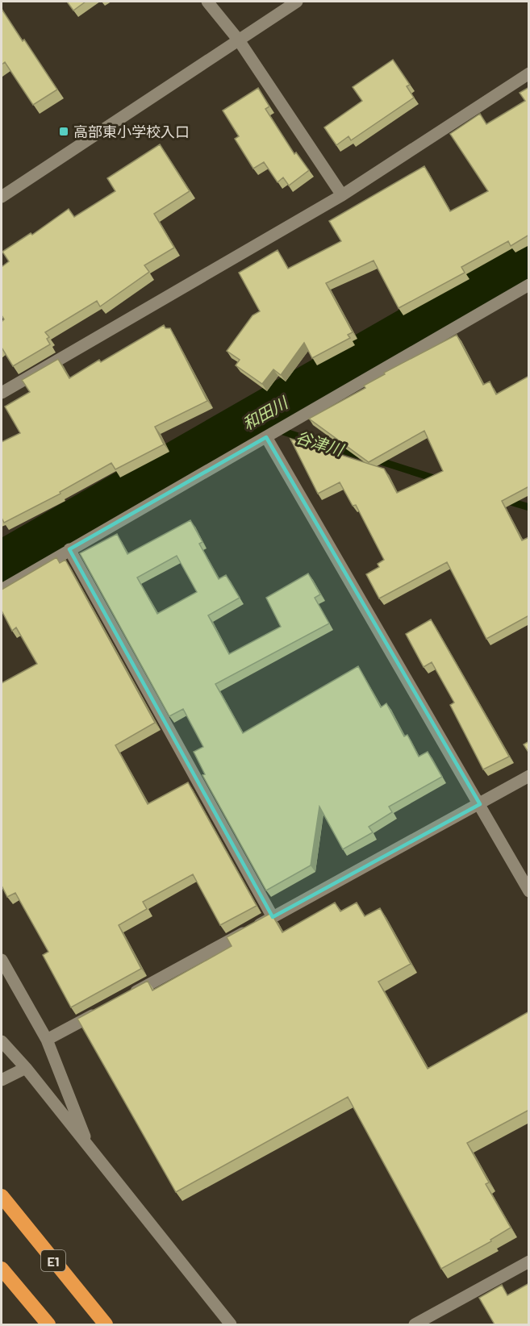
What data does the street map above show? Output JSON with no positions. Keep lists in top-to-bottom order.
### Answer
{
  "streets": {
    "highway": ["E1"]
  },
  "water": ["和田川", "谷津川"],
  "places": {
    "transit": ["高部東小学校入口"]
  }
}
